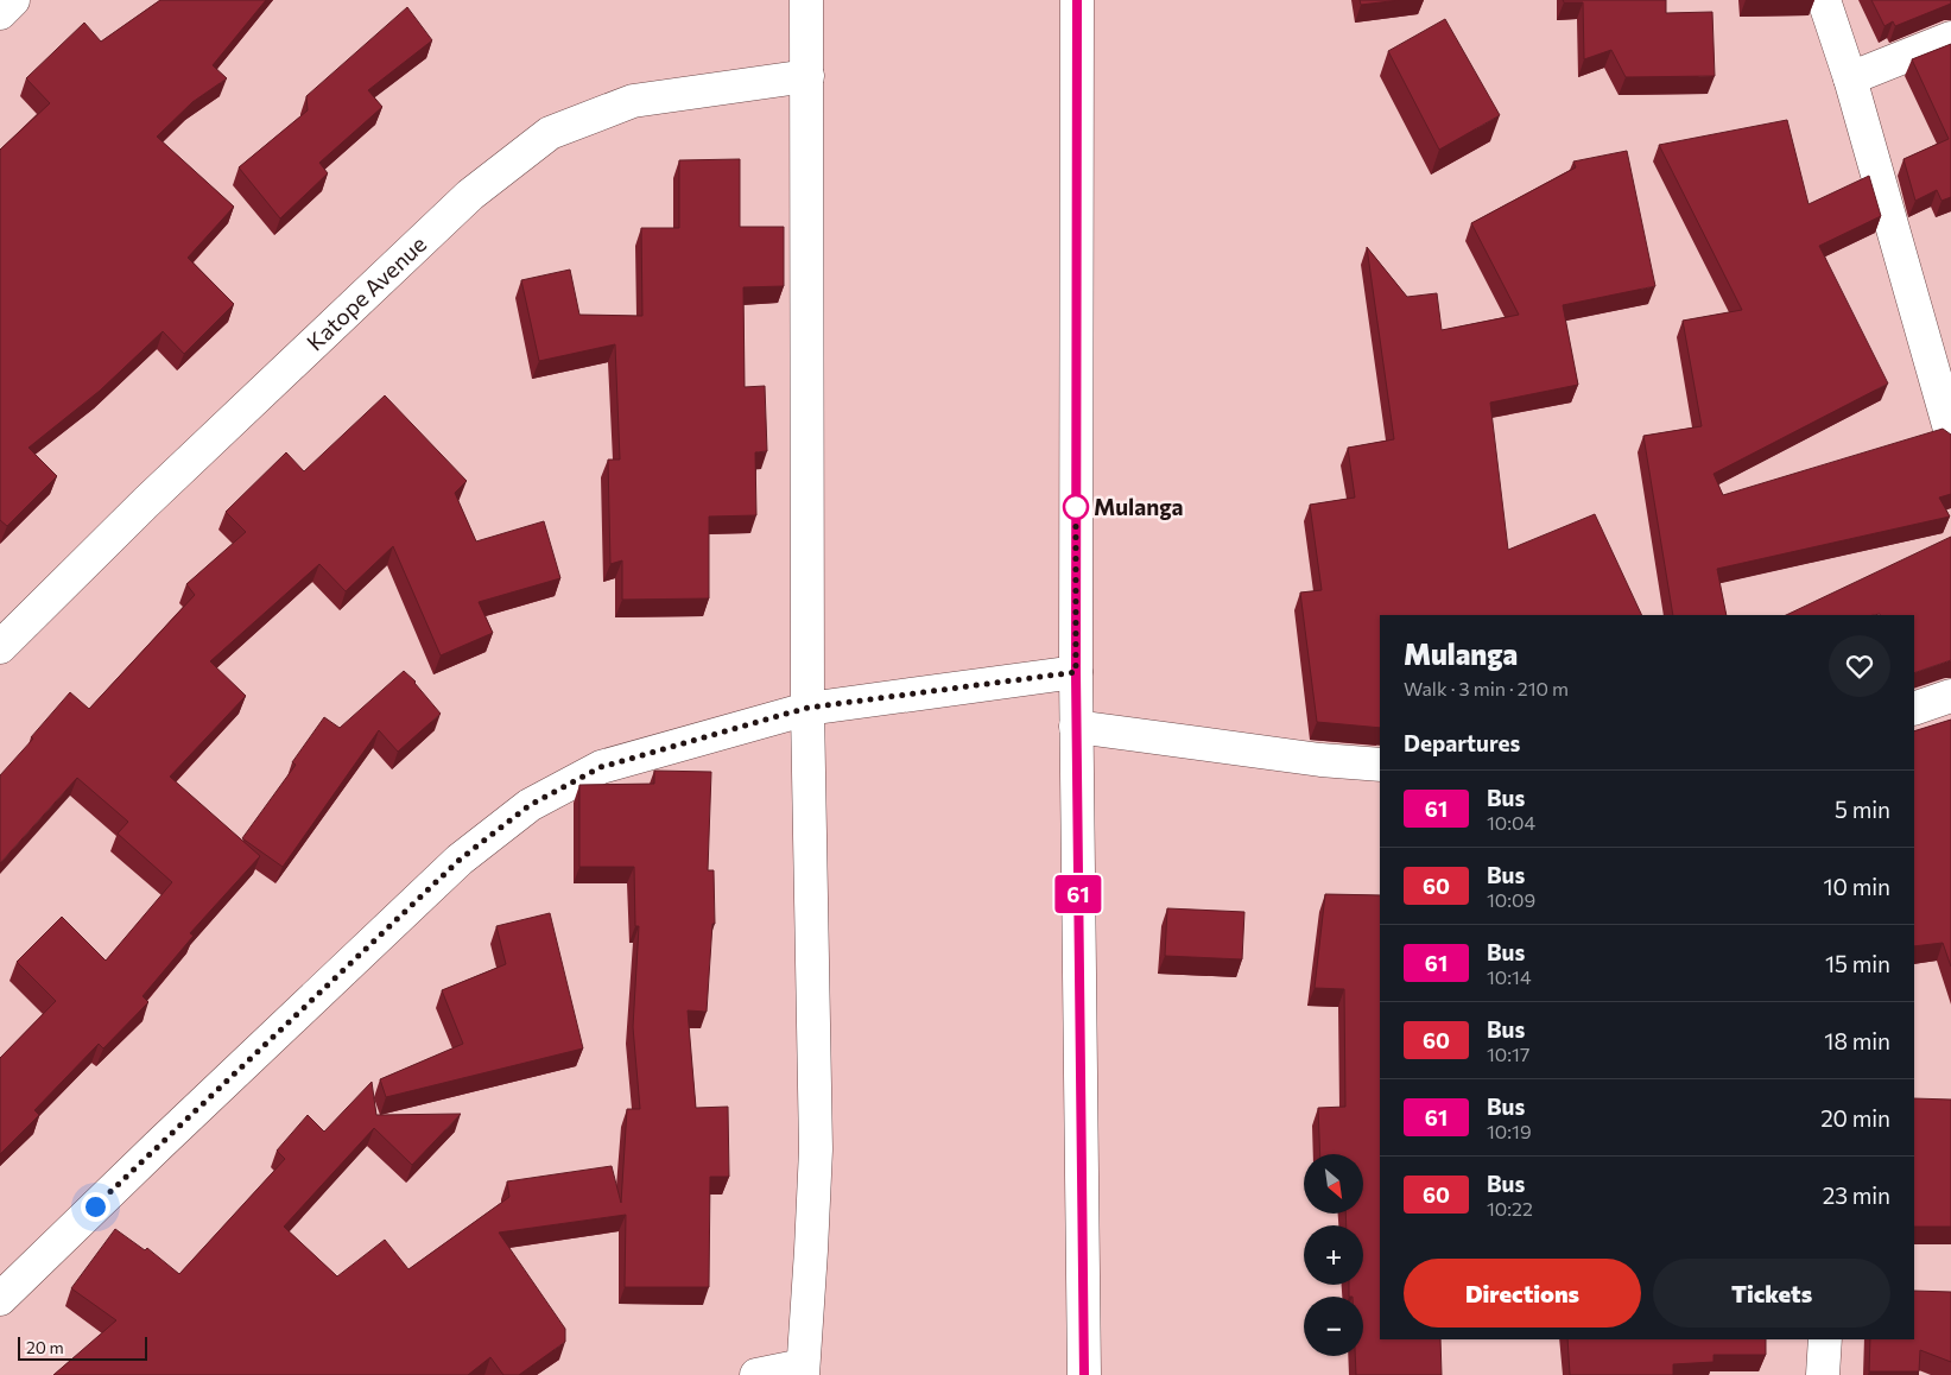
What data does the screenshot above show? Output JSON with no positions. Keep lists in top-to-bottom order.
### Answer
{
  "streets": {
    "street": ["Katope Avenue"]
  },
  "places": ["Mulanga"],
  "lines": ["bus line 61"],
  "scale_bar": "20 m",
  "north": "bottom right",
  "page": {
    "on_map": "61",
    "heading": [
      ["Mulanga", "Walk · 3 min · 210 m"],
      "Departures"
    ],
    "list": [
      {
        "mark": "61",
        "name": "Bus",
        "note": "10:04",
        "value": "5 min"
      },
      {
        "mark": "60",
        "name": "Bus",
        "note": "10:09",
        "value": "10 min"
      },
      {
        "mark": "61",
        "name": "Bus",
        "note": "10:14",
        "value": "15 min"
      },
      {
        "mark": "60",
        "name": "Bus",
        "note": "10:17",
        "value": "18 min"
      },
      {
        "mark": "61",
        "name": "Bus",
        "note": "10:19",
        "value": "20 min"
      },
      {
        "mark": "60",
        "name": "Bus",
        "note": "10:22",
        "value": "23 min"
      }
    ],
    "map_buttons": ["+", "−"],
    "buttons": ["Directions", "Tickets"],
    "scale": "20 m"
  }
}
